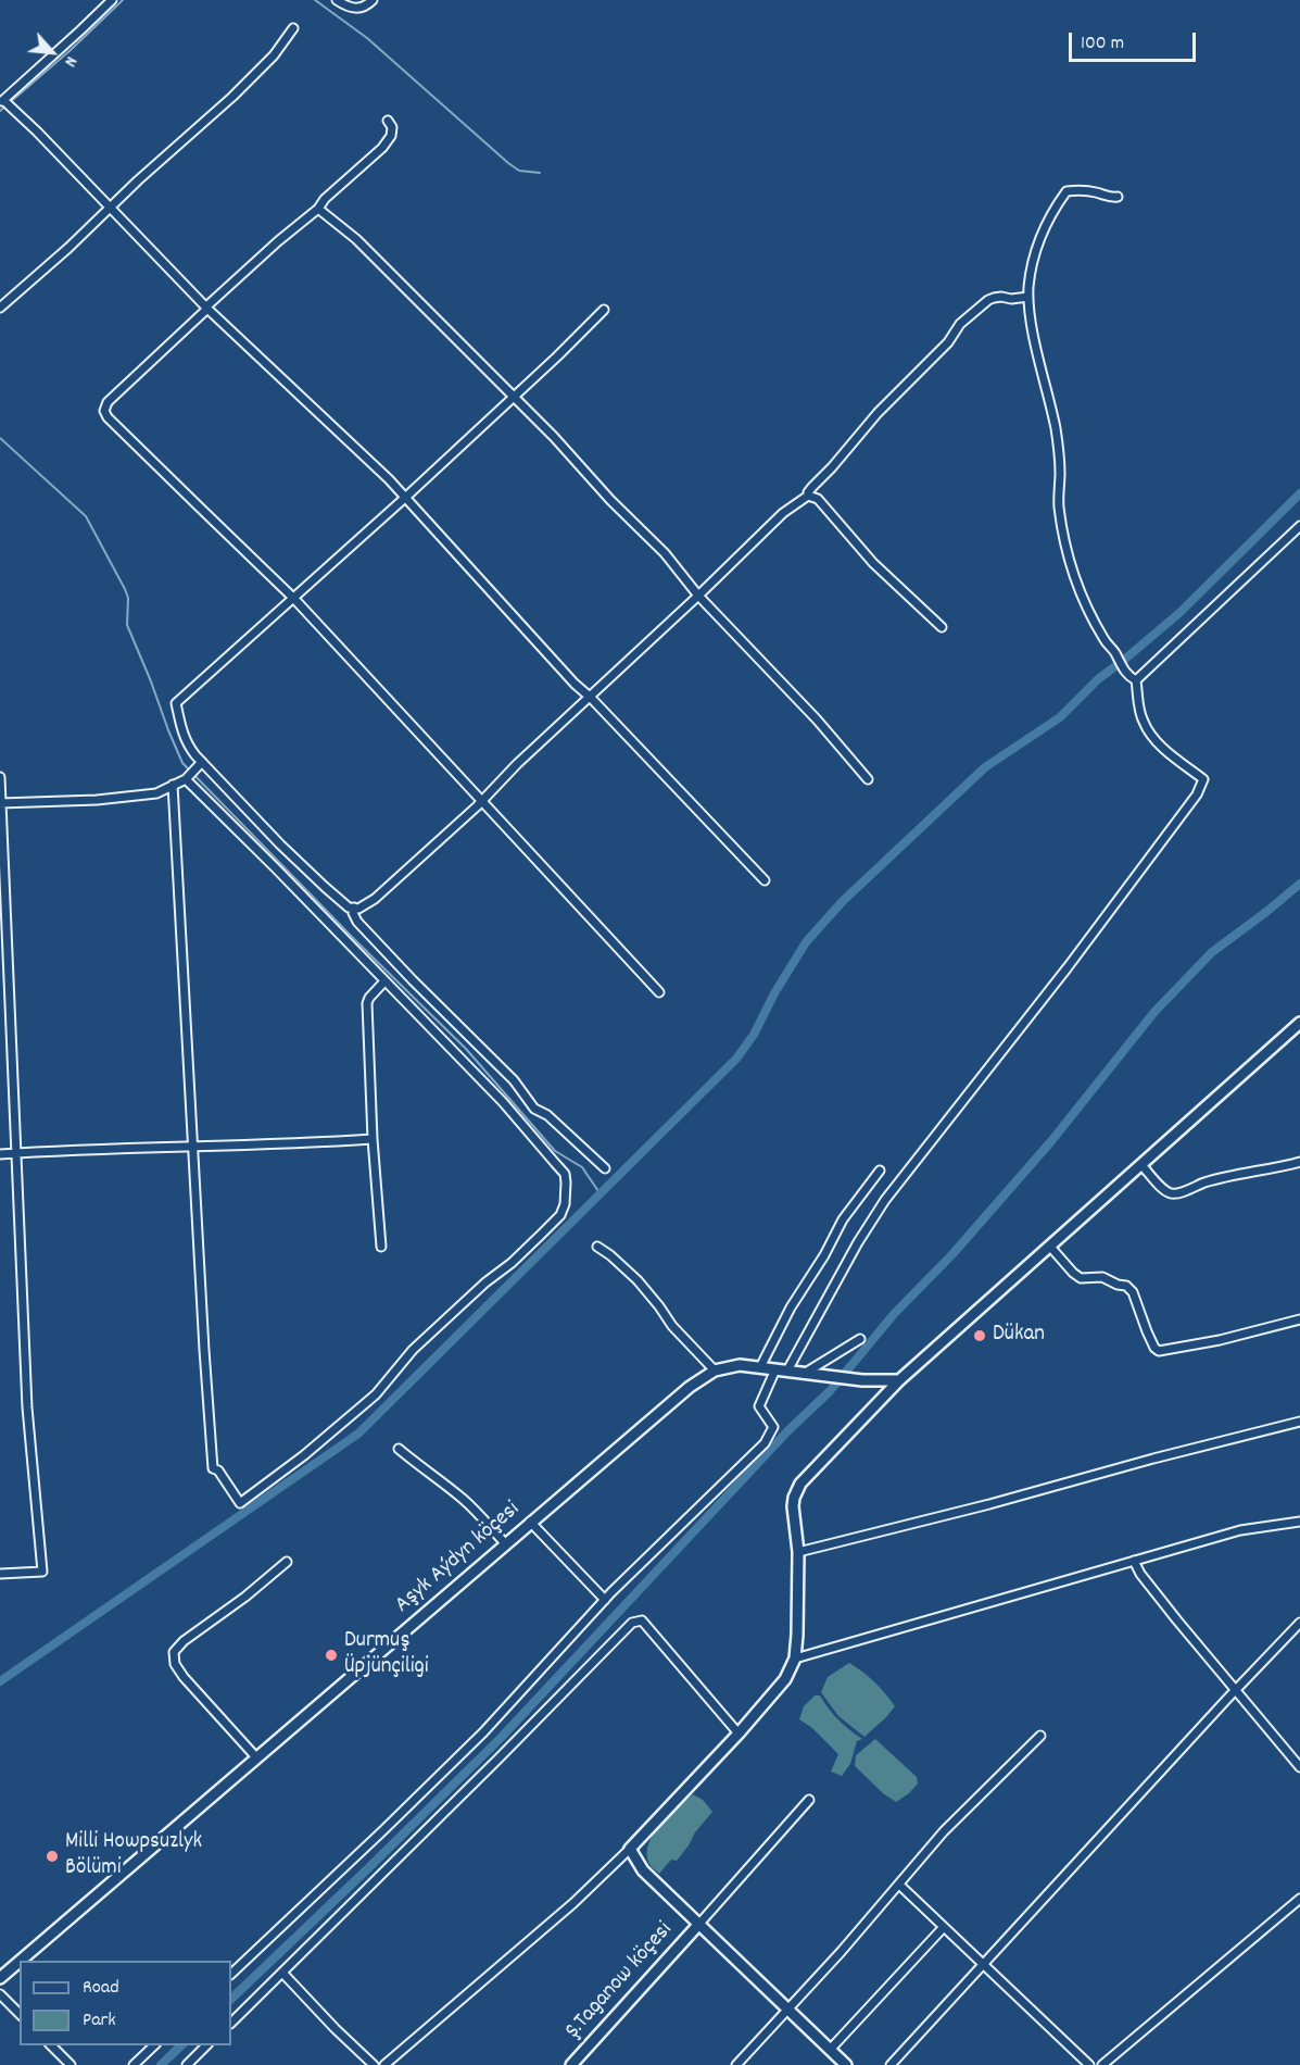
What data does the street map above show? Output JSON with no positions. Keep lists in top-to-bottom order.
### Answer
{
  "streets": {
    "main road": ["Aşyk Aýdyn köçesi", "Ş.Taganow köçesi"]
  },
  "places": ["Dükan", "Durmuş Üpjünçiligi", "Milli Howpsuzlyk Bölümi"],
  "legend": ["Road", "Park"],
  "scale_bar": "100 m",
  "north": "bottom right"
}
